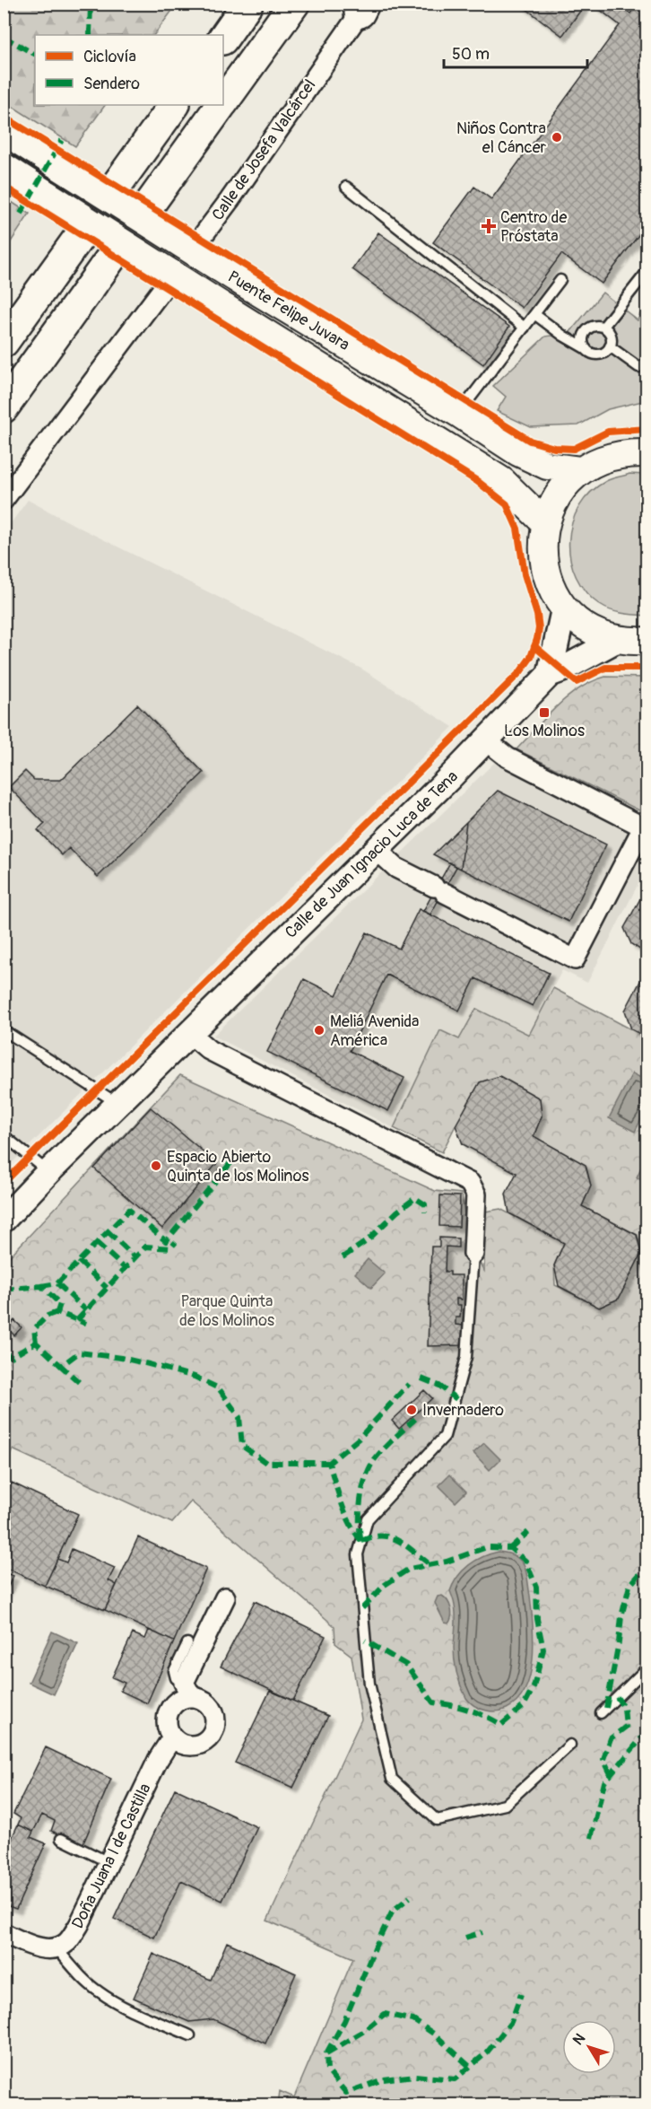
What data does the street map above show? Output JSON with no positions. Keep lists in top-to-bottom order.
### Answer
{
  "streets": {
    "main road": ["Puente Felipe Juvara"],
    "street": ["Calle de Josefa Valcárcel", "Calle de Juan Ignacio Luca de Tena", "Doña Juana I de Castilla"]
  },
  "parks": ["Parque Quinta de los Molinos"],
  "places": {
    "other": [
      "Niños Contra el Cáncer",
      "Meliá Avenida América",
      "Espacio Abierto Quinta de los Molinos",
      "Invernadero"
    ],
    "health": ["Centro de Próstata"],
    "transit": ["Los Molinos"]
  },
  "legend": ["Ciclovía", "Sendero"],
  "scale_bar": "50 m",
  "north": "top left"
}
